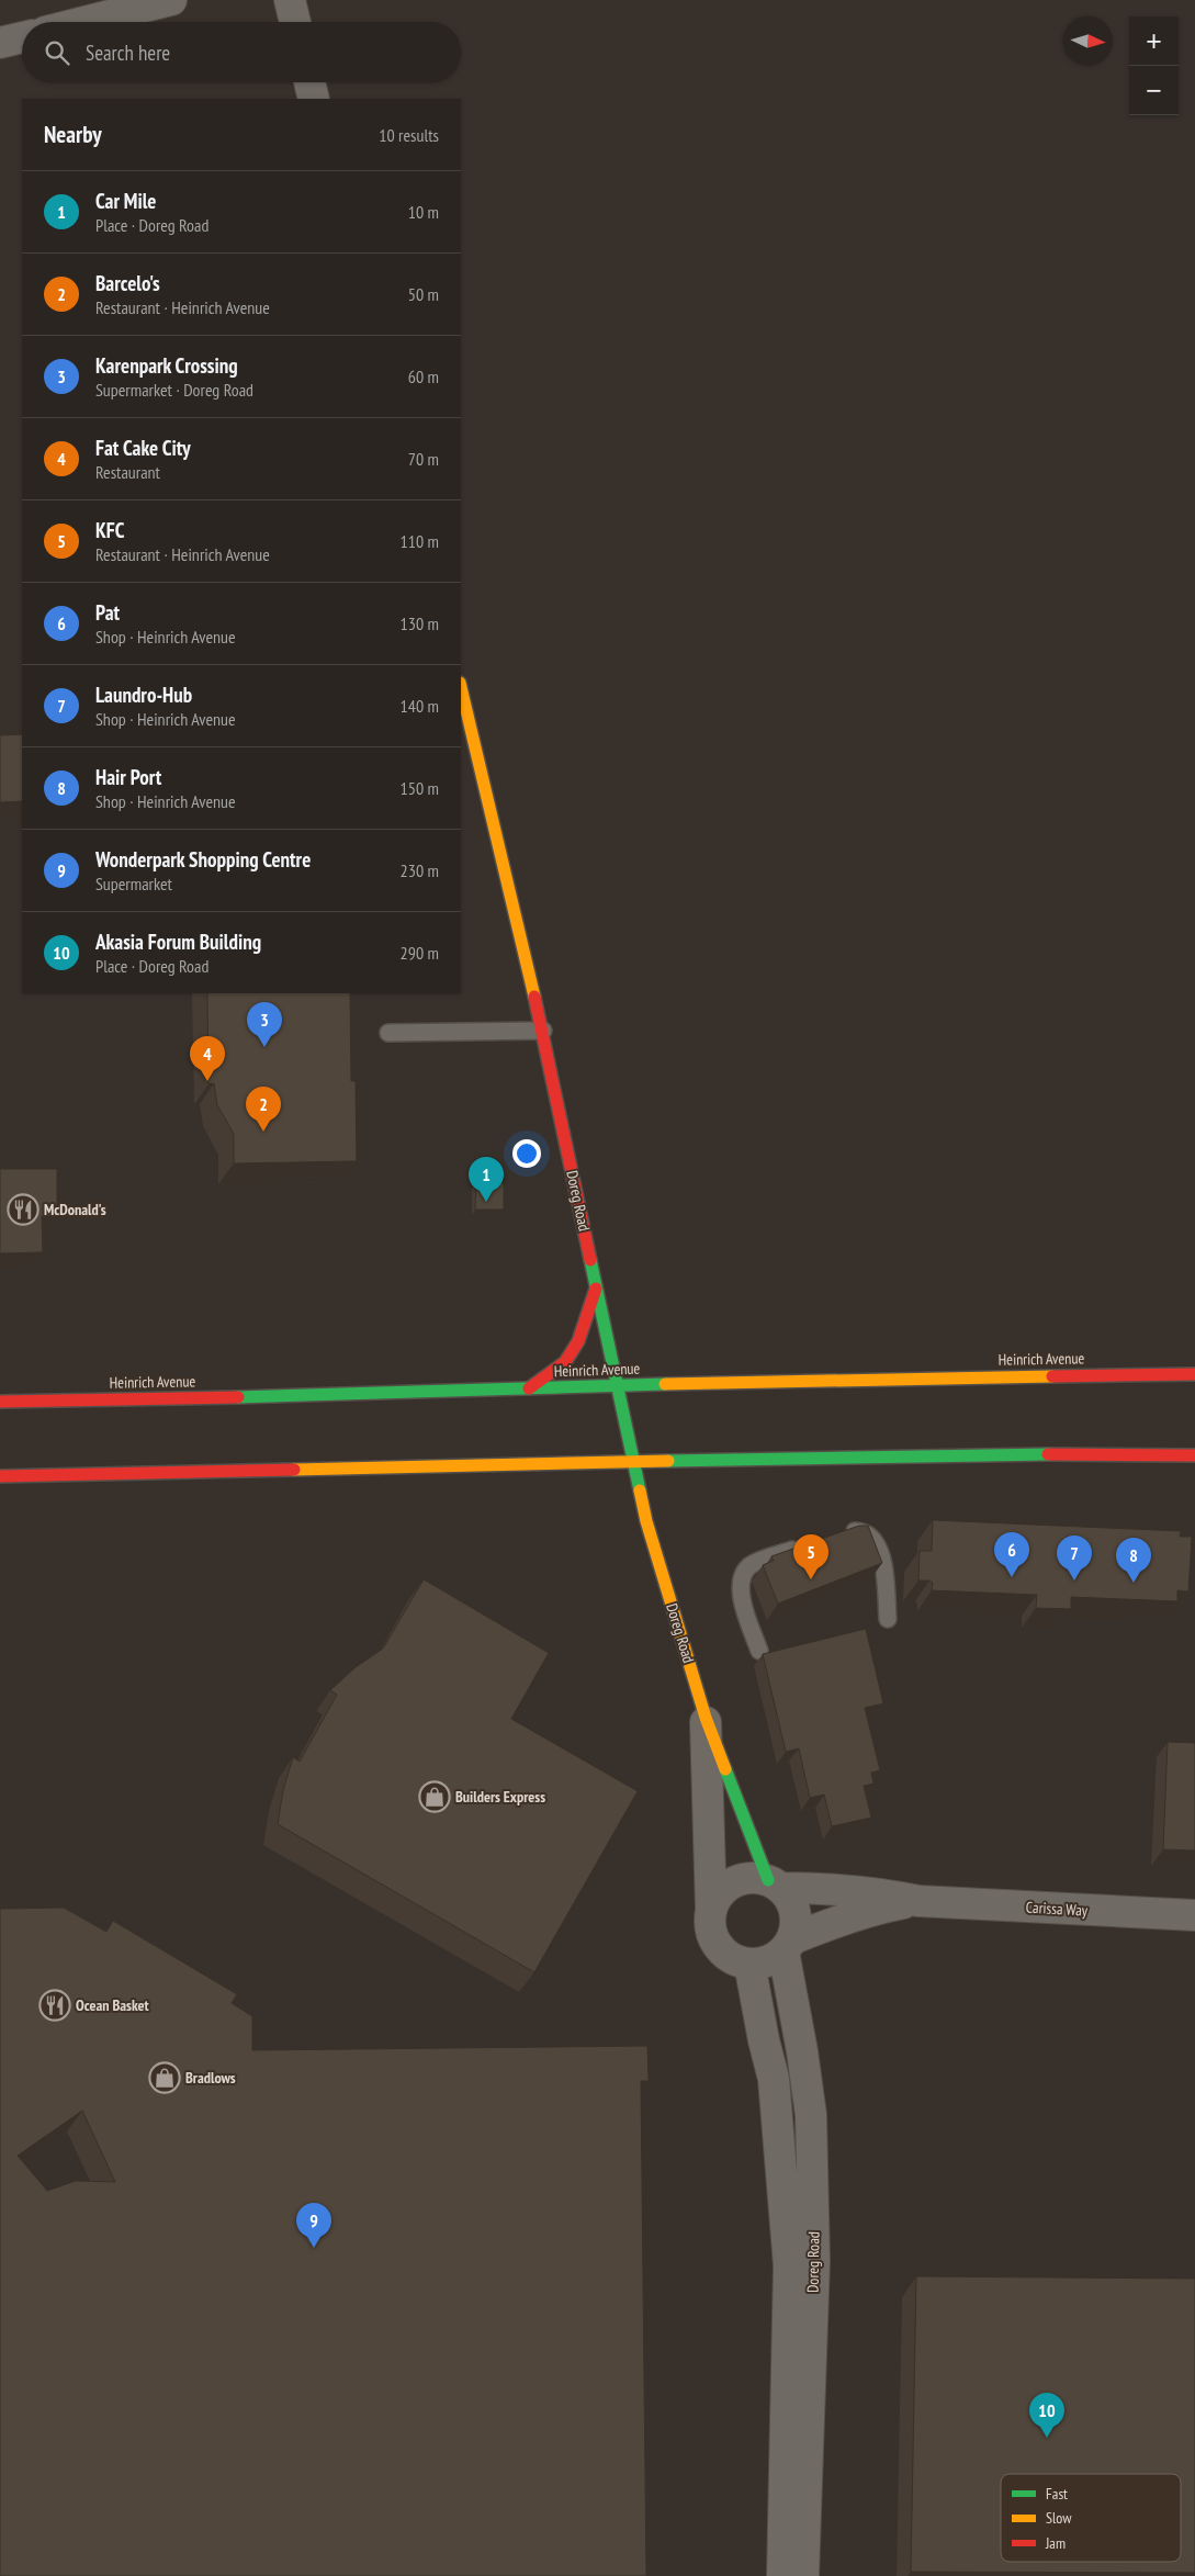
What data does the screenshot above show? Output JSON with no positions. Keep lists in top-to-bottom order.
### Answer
{
  "streets": {
    "street": ["Doreg Road", "Heinrich Avenue", "Carissa Way"]
  },
  "crossings": [
    ["Doreg Road", "Heinrich Avenue"],
    ["Doreg Road", "Carissa Way"]
  ],
  "places": {
    "restaurant": ["McDonald's", "Ocean Basket"],
    "shop": ["Builders Express", "Bradlows"]
  },
  "legend": ["Fast", "Slow", "Jam"],
  "north": "right",
  "page": {
    "map_buttons": ["+", "−"],
    "search": "Search here",
    "heading": ["Nearby", "10 results"],
    "list": [
      {
        "mark": "1",
        "name": "Car Mile",
        "note": "Place · Doreg Road",
        "value": "10 m"
      },
      {
        "mark": "2",
        "name": "Barcelo's",
        "note": "Restaurant · Heinrich Avenue",
        "value": "50 m"
      },
      {
        "mark": "3",
        "name": "Karenpark Crossing",
        "note": "Supermarket · Doreg Road",
        "value": "60 m"
      },
      {
        "mark": "4",
        "name": "Fat Cake City",
        "note": "Restaurant",
        "value": "70 m"
      },
      {
        "mark": "5",
        "name": "KFC",
        "note": "Restaurant · Heinrich Avenue",
        "value": "110 m"
      },
      {
        "mark": "6",
        "name": "Pat",
        "note": "Shop · Heinrich Avenue",
        "value": "130 m"
      },
      {
        "mark": "7",
        "name": "Laundro-Hub",
        "note": "Shop · Heinrich Avenue",
        "value": "140 m"
      },
      {
        "mark": "8",
        "name": "Hair Port",
        "note": "Shop · Heinrich Avenue",
        "value": "150 m"
      },
      {
        "mark": "9",
        "name": "Wonderpark Shopping Centre",
        "note": "Supermarket",
        "value": "230 m"
      },
      {
        "mark": "10",
        "name": "Akasia Forum Building",
        "note": "Place · Doreg Road",
        "value": "290 m"
      }
    ],
    "pins": [
      "3",
      "4",
      "2",
      "1",
      "6",
      "5",
      "7",
      "8",
      "9",
      "10"
    ]
  }
}
